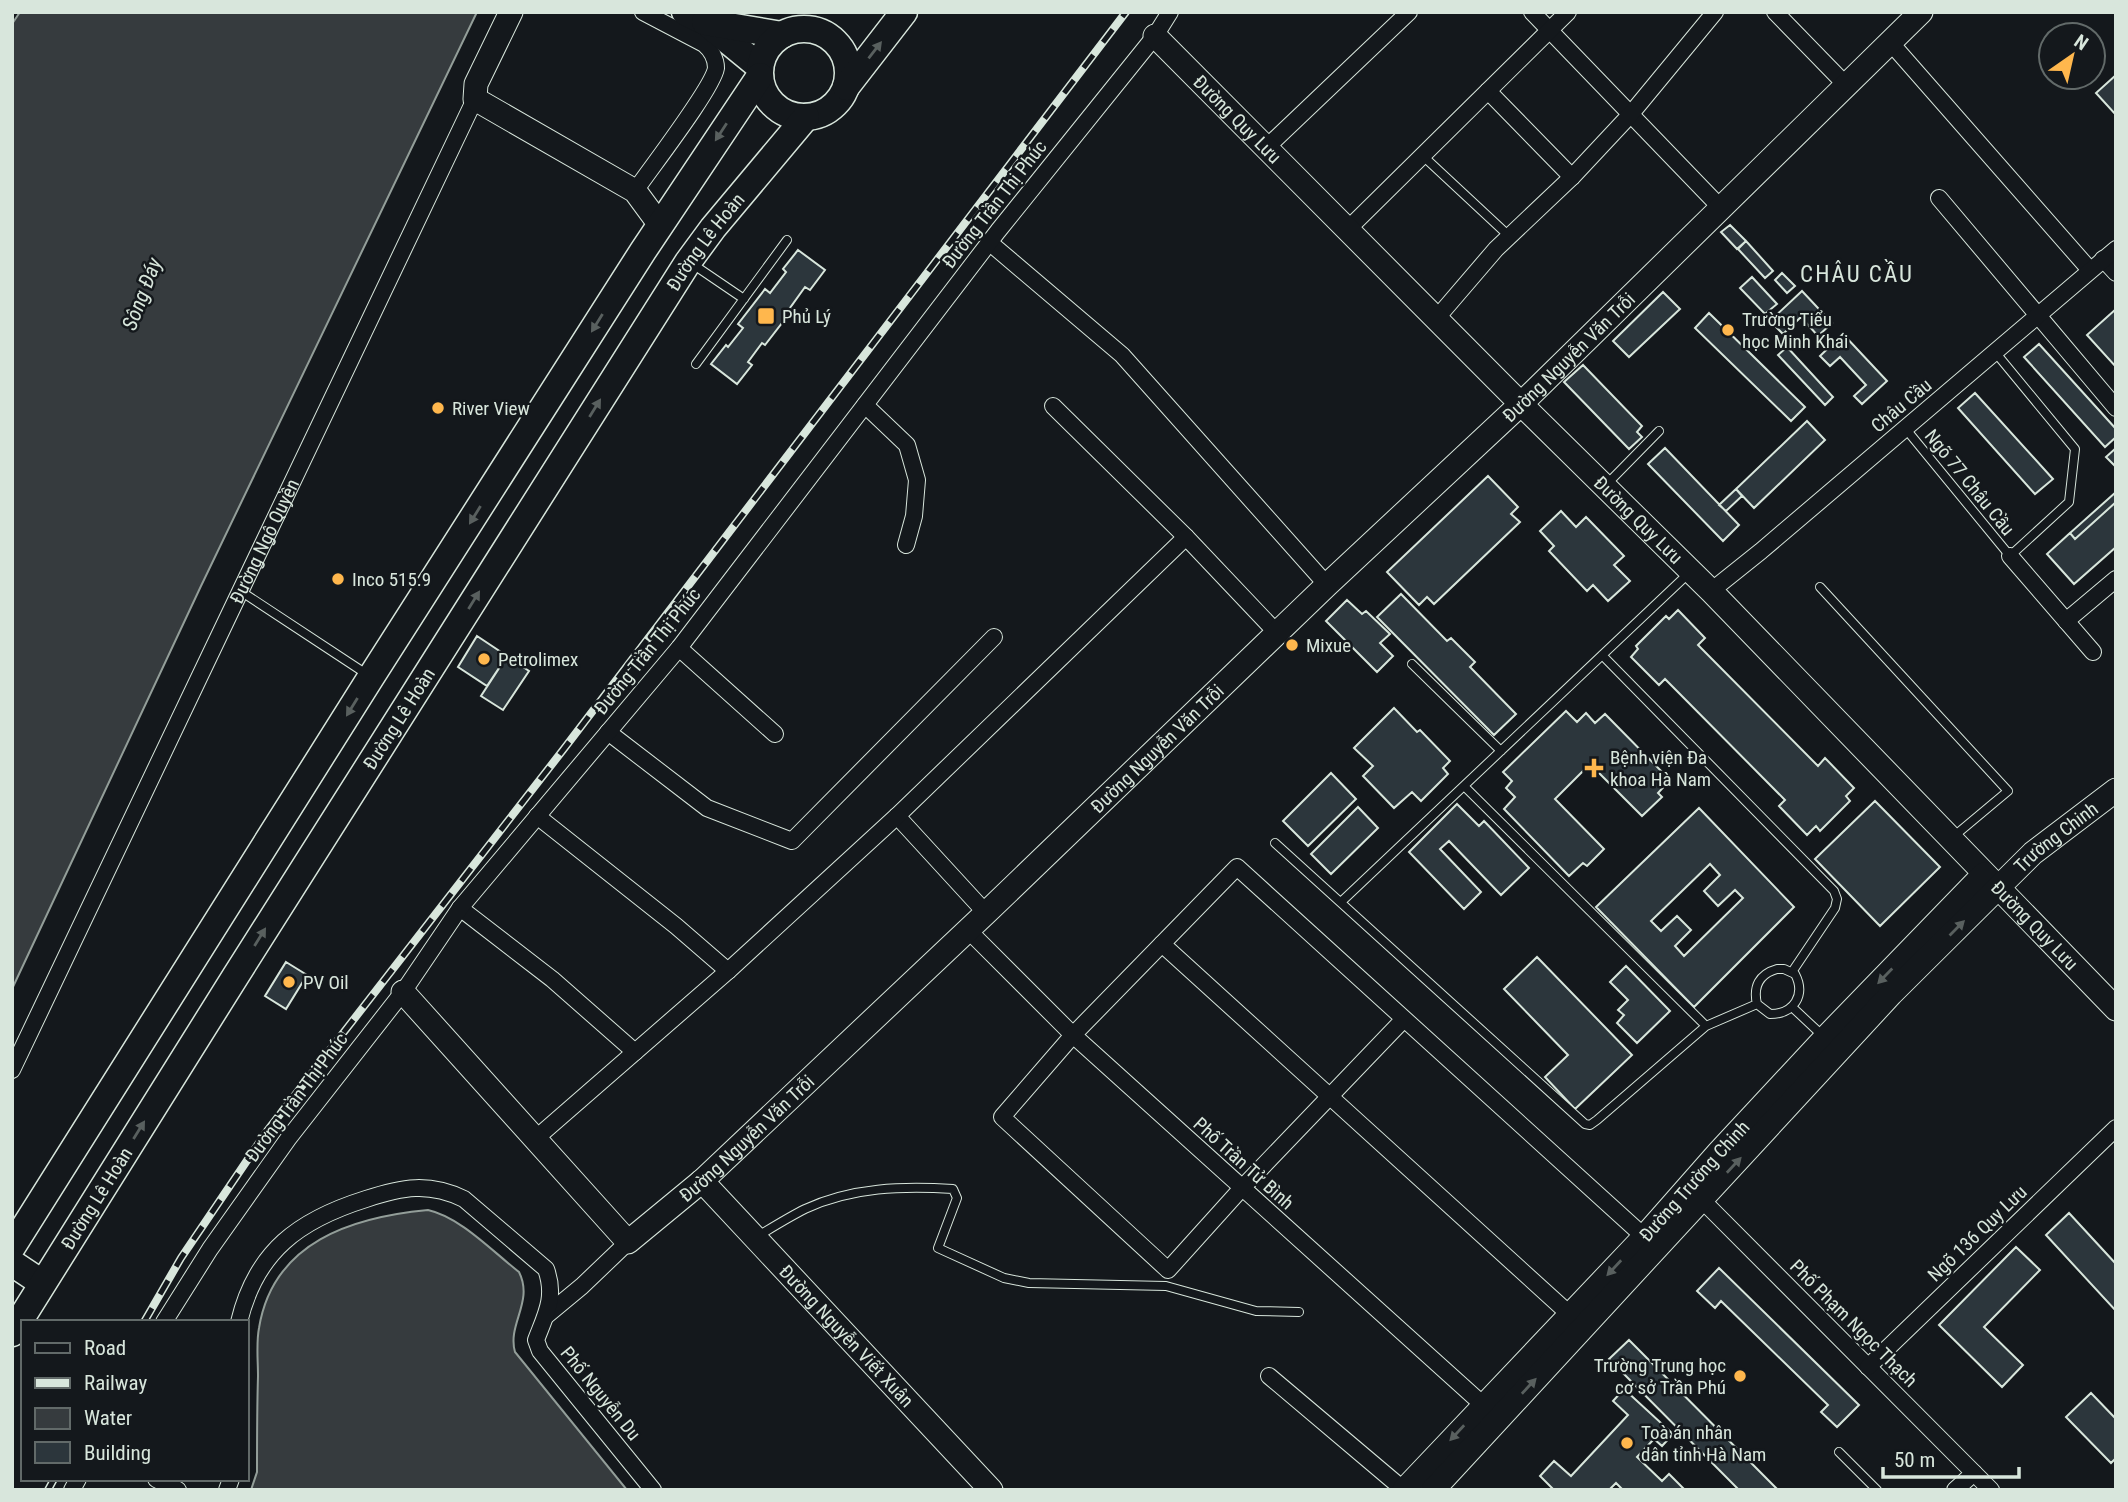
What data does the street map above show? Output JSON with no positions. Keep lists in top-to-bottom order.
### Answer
{
  "streets": {
    "main road": ["Đường Lê Hoàn"],
    "street": [
      "Đường Quy Lưu",
      "Đường Trần Thị Phúc",
      "Đường Nguyễn Văn Trỗi",
      "Châu Cầu",
      "Đường Ngô Quyền",
      "Trường Chinh",
      "Phố Trần Tử Bình",
      "Đường Trường Chinh",
      "Ngõ 136 Quy Lưu",
      "Phố Phạm Ngọc Thạch",
      "Đường Nguyễn Viết Xuân",
      "Phố Nguyễn Du"
    ],
    "lane": ["Ngõ 77 Châu Cầu"]
  },
  "crossings": [
    ["Đường Quy Lưu", "Đường Trần Thị Phúc"],
    ["Đường Quy Lưu", "Đường Nguyễn Văn Trỗi"],
    ["Đường Quy Lưu", "Châu Cầu"],
    ["Đường Quy Lưu", "Trường Chinh"],
    ["Đường Quy Lưu", "Đường Trường Chinh"],
    ["Đường Nguyễn Văn Trỗi", "Phố Trần Tử Bình"],
    ["Đường Nguyễn Văn Trỗi", "Đường Nguyễn Viết Xuân"],
    ["Châu Cầu", "Ngõ 77 Châu Cầu"],
    ["Trường Chinh", "Đường Trường Chinh"],
    ["Phố Trần Tử Bình", "Đường Trường Chinh"],
    ["Đường Trường Chinh", "Phố Phạm Ngọc Thạch"],
    ["Ngõ 136 Quy Lưu", "Phố Phạm Ngọc Thạch"]
  ],
  "districts": ["CHÂU CẦU"],
  "water": ["Sông Đáy"],
  "places": {
    "transit": ["Phủ Lý"],
    "other": [
      "Trường Tiểu học Minh Khai",
      "River View",
      "Inco 515.9",
      "Mixue",
      "Petrolimex",
      "PV Oil",
      "Trường Trung học cơ sở Trần Phú",
      "Toà án nhân dân tỉnh Hà Nam"
    ],
    "health": ["Bệnh viện Đa khoa Hà Nam"]
  },
  "legend": [
    "Road",
    "Railway",
    "Water",
    "Building"
  ],
  "scale_bar": "50 m",
  "north": "top right"
}
